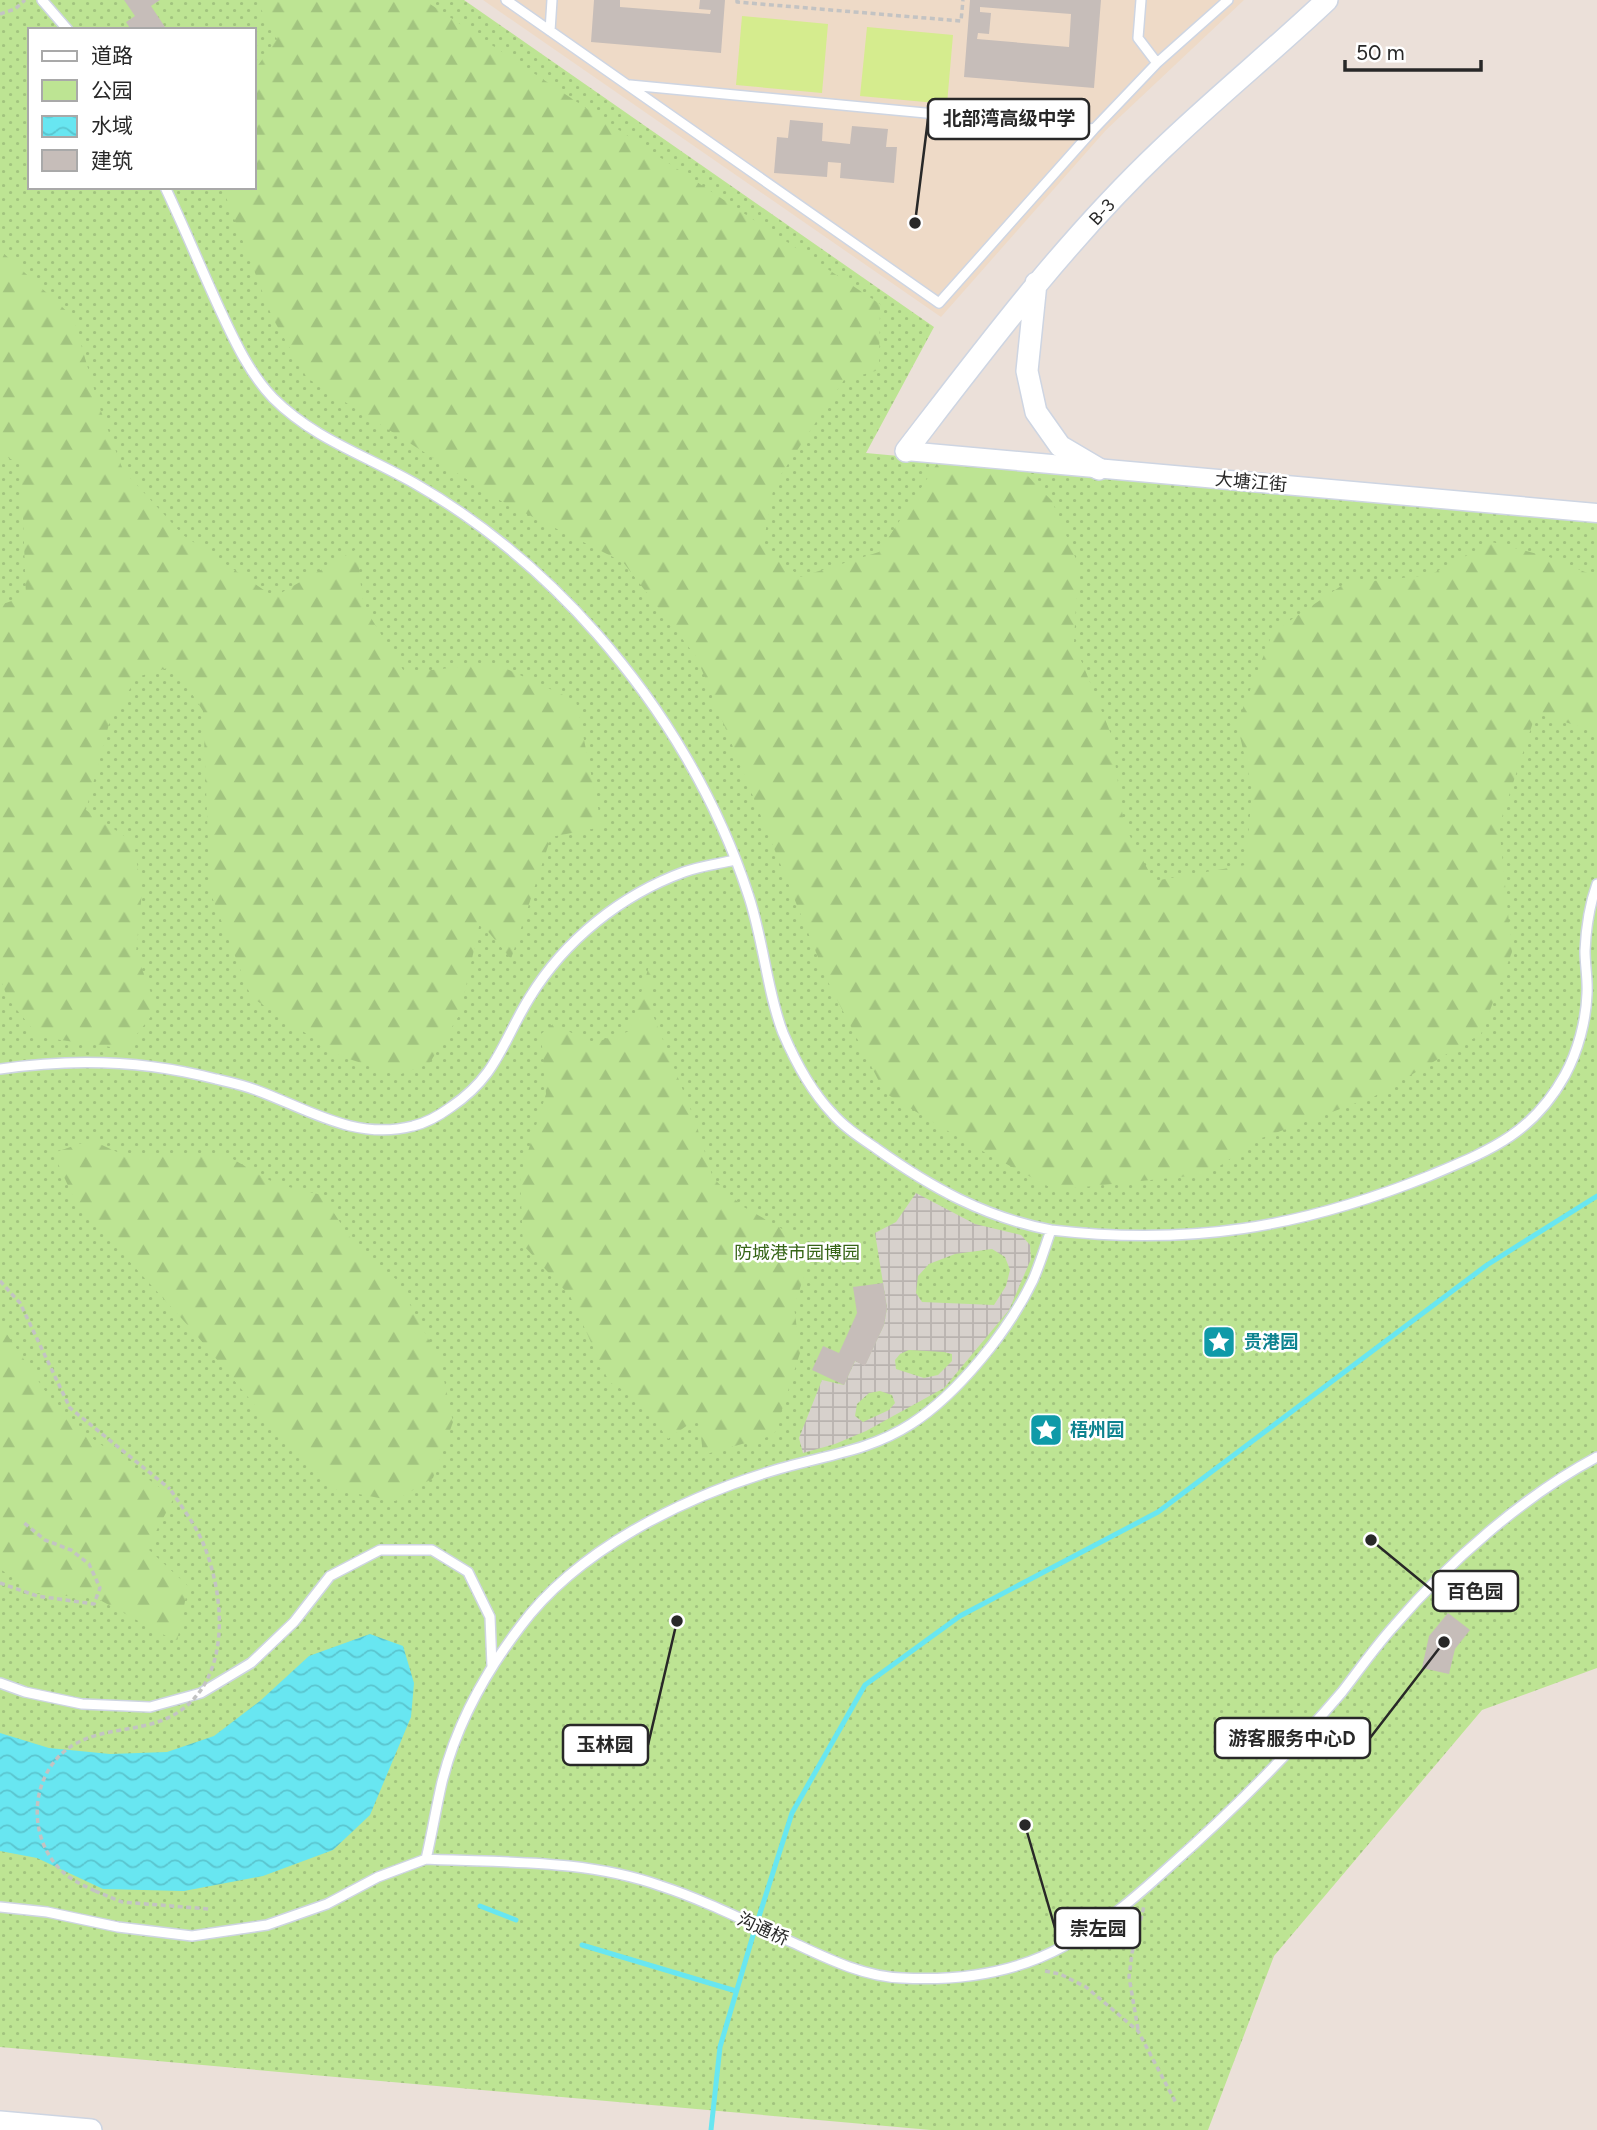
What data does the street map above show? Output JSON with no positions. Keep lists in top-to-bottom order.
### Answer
{
  "streets": {
    "street": ["B-3", "大塘江街"],
    "lane": ["沟通桥"]
  },
  "crossings": [
    ["B-3", "大塘江街"]
  ],
  "parks": ["防城港市园博园"],
  "places": {
    "other": [
      "北部湾高级中学",
      "百色园",
      "玉林园",
      "游客服务中心D",
      "崇左园"
    ],
    "place": ["贵港园", "梧州园"]
  },
  "legend": [
    "道路",
    "公园",
    "水域",
    "建筑"
  ],
  "scale_bar": "50 m"
}
